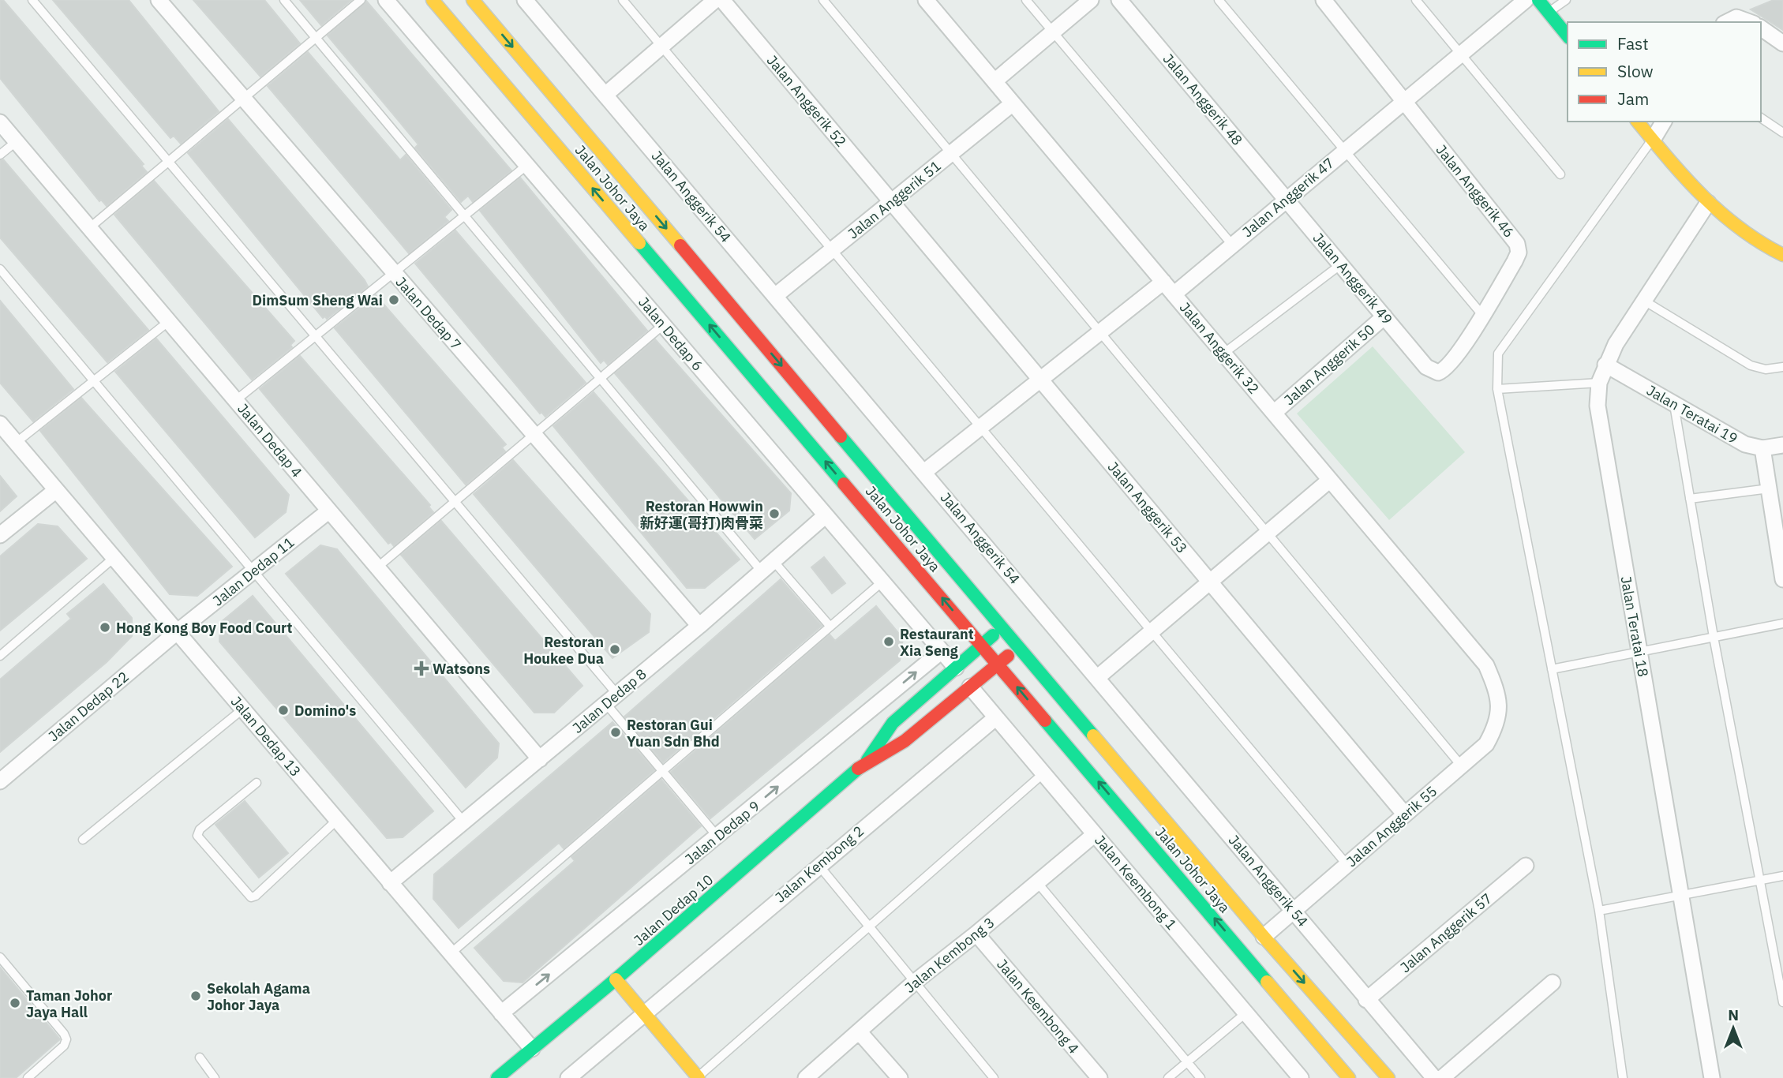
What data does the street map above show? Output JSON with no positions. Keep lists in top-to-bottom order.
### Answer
{
  "streets": {
    "main road": ["Jalan Johor Jaya", "Jalan Dedap 10"],
    "street": [
      "Jalan Anggerik 48",
      "Jalan Anggerik 52",
      "Jalan Anggerik 46",
      "Jalan Anggerik 54",
      "Jalan Anggerik 47",
      "Jalan Anggerik 51",
      "Jalan Anggerik 49",
      "Jalan Dedap 7",
      "Jalan Dedap 6",
      "Jalan Anggerik 32",
      "Jalan Anggerik 50",
      "Jalan Teratai 19",
      "Jalan Dedap 4",
      "Jalan Anggerik 53",
      "Jalan Dedap 11",
      "Jalan Teratai 18",
      "Jalan Dedap 8",
      "Jalan Dedap 22",
      "Jalan Dedap 13",
      "Jalan Anggerik 55",
      "Jalan Dedap 9",
      "Jalan Kembong 2",
      "Jalan Keembong 1",
      "Jalan Anggerik 57",
      "Jalan Kembong 3",
      "Jalan Keembong 4"
    ]
  },
  "crossings": [
    ["Jalan Anggerik 48", "Jalan Anggerik 47"],
    ["Jalan Anggerik 48", "Jalan Anggerik 49"],
    ["Jalan Anggerik 52", "Jalan Anggerik 51"],
    ["Jalan Anggerik 52", "Jalan Anggerik 53"],
    ["Jalan Johor Jaya", "Jalan Anggerik 55"],
    ["Jalan Johor Jaya", "Jalan Dedap 10"],
    ["Jalan Anggerik 46", "Jalan Anggerik 47"],
    ["Jalan Anggerik 46", "Jalan Anggerik 49"],
    ["Jalan Anggerik 54", "Jalan Anggerik 51"],
    ["Jalan Anggerik 54", "Jalan Anggerik 55"],
    ["Jalan Anggerik 54", "Jalan Anggerik 57"],
    ["Jalan Anggerik 47", "Jalan Anggerik 49"],
    ["Jalan Anggerik 47", "Jalan Anggerik 32"],
    ["Jalan Anggerik 51", "Jalan Anggerik 32"],
    ["Jalan Anggerik 51", "Jalan Anggerik 53"],
    ["Jalan Anggerik 49", "Jalan Anggerik 50"],
    ["Jalan Dedap 7", "Jalan Dedap 8"],
    ["Jalan Dedap 6", "Jalan Dedap 8"],
    ["Jalan Dedap 6", "Jalan Dedap 9"],
    ["Jalan Dedap 6", "Jalan Dedap 10"],
    ["Jalan Anggerik 32", "Jalan Anggerik 50"],
    ["Jalan Anggerik 32", "Jalan Anggerik 55"],
    ["Jalan Teratai 19", "Jalan Teratai 18"],
    ["Jalan Dedap 4", "Jalan Dedap 11"],
    ["Jalan Dedap 4", "Jalan Dedap 8"],
    ["Jalan Anggerik 53", "Jalan Anggerik 55"],
    ["Jalan Dedap 11", "Jalan Dedap 22"],
    ["Jalan Dedap 11", "Jalan Dedap 13"],
    ["Jalan Dedap 8", "Jalan Dedap 13"],
    ["Jalan Dedap 22", "Jalan Dedap 13"],
    ["Jalan Dedap 13", "Jalan Dedap 9"],
    ["Jalan Dedap 13", "Jalan Dedap 10"],
    ["Jalan Kembong 2", "Jalan Keembong 1"],
    ["Jalan Keembong 1", "Jalan Dedap 10"],
    ["Jalan Keembong 1", "Jalan Kembong 3"],
    ["Jalan Kembong 3", "Jalan Keembong 4"]
  ],
  "one_way": ["Jalan Dedap 9"],
  "places": {
    "other": [
      "DimSum Sheng Wai",
      "Restoran Howwin 新好運(哥打)肉骨菜",
      "Hong Kong Boy Food Court",
      "Restaurant Xia Seng",
      "Restoran Houkee Dua",
      "Domino's",
      "Restoran Gui Yuan Sdn Bhd",
      "Sekolah Agama Johor Jaya",
      "Taman Johor Jaya Hall"
    ],
    "health": ["Watsons"]
  },
  "legend": ["Fast", "Slow", "Jam"],
  "north": "top"
}
